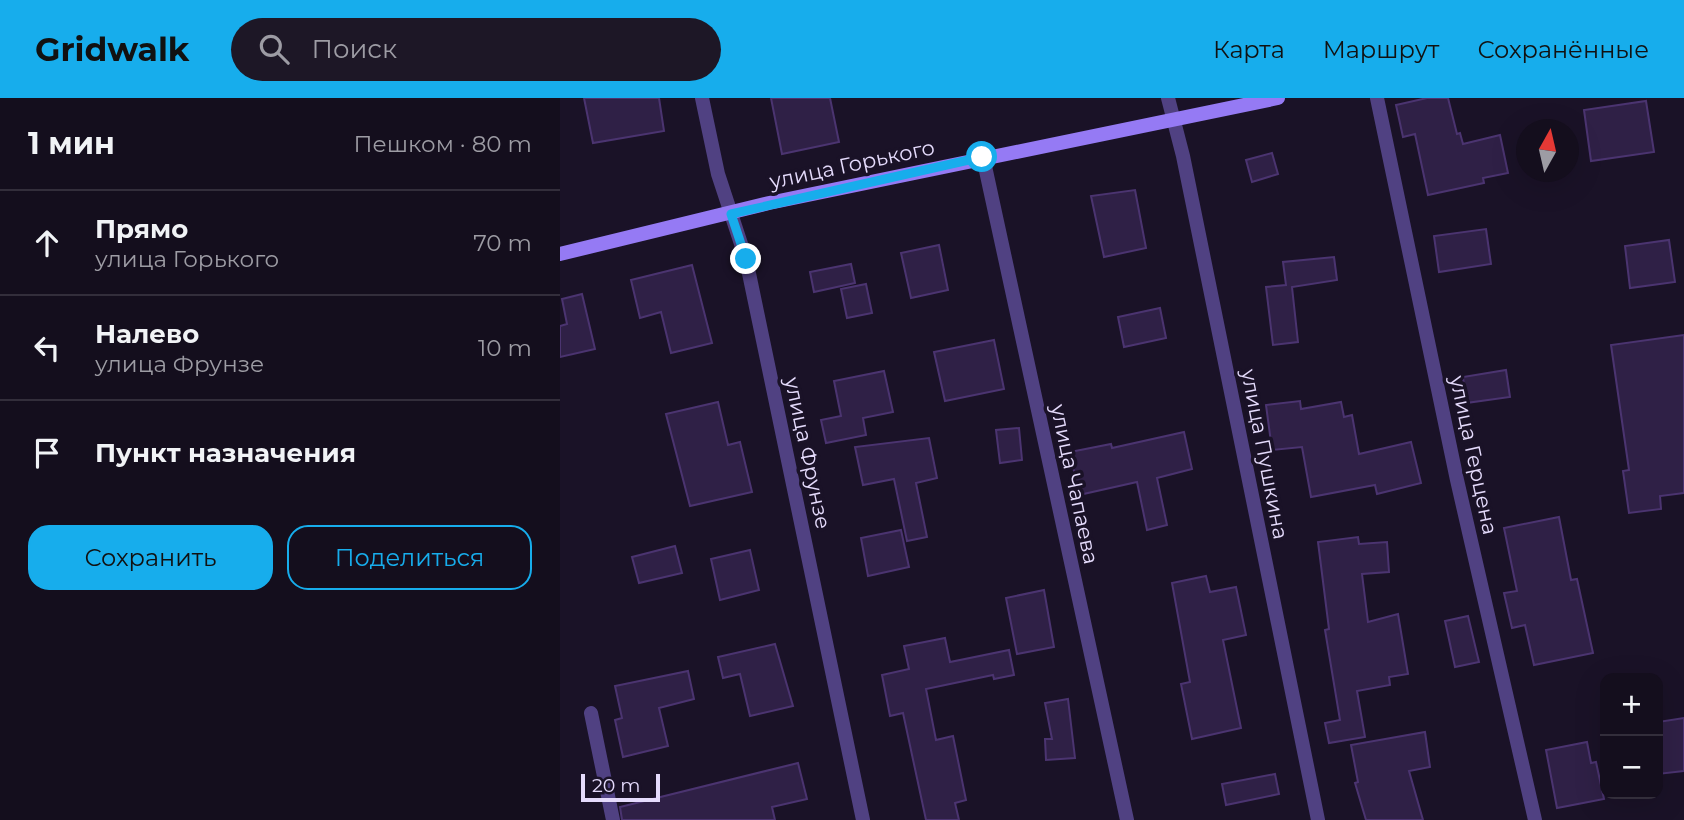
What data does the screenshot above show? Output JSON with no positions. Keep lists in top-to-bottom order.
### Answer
{
  "streets": {
    "main road": ["улица Горького"],
    "street": [
      "улица Фрунзе",
      "улица Пушкина",
      "улица Герцена",
      "улица Чапаева"
    ]
  },
  "crossings": [
    ["улица Горького", "улица Фрунзе"],
    ["улица Горького", "улица Пушкина"],
    ["улица Горького", "улица Чапаева"]
  ],
  "scale_bar": "20 m",
  "north": "top",
  "page": {
    "header": "Gridwalk",
    "search": "Поиск",
    "nav": ["Карта", "Маршрут", "Сохранённые"],
    "heading": ["1 мин", "Пешком · 80 m"],
    "list": [
      ["Прямо", "улица Горького", "70 m"],
      ["Налево", "улица Фрунзе", "10 m"],
      "Пункт назначения"
    ],
    "buttons": ["Сохранить", "Поделиться"],
    "map_buttons": ["+", "−"],
    "scale": "20 m"
  }
}
